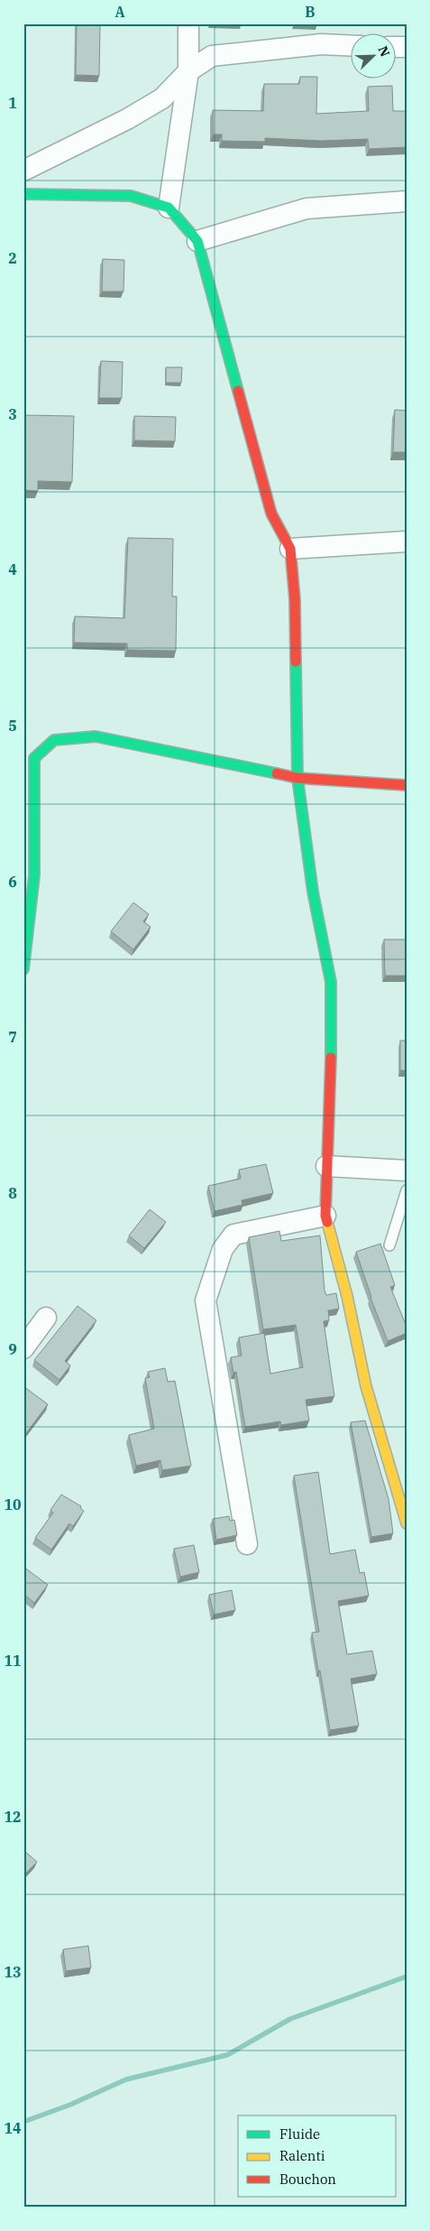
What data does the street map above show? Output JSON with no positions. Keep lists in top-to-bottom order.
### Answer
{
  "legend": ["Fluide", "Ralenti", "Bouchon"],
  "north": "top right",
  "grid": {
    "columns": ["A", "B"],
    "rows": [
      "1",
      "2",
      "3",
      "4",
      "5",
      "6",
      "7",
      "8",
      "9",
      "10",
      "11",
      "12",
      "13",
      "14"
    ]
  }
}
